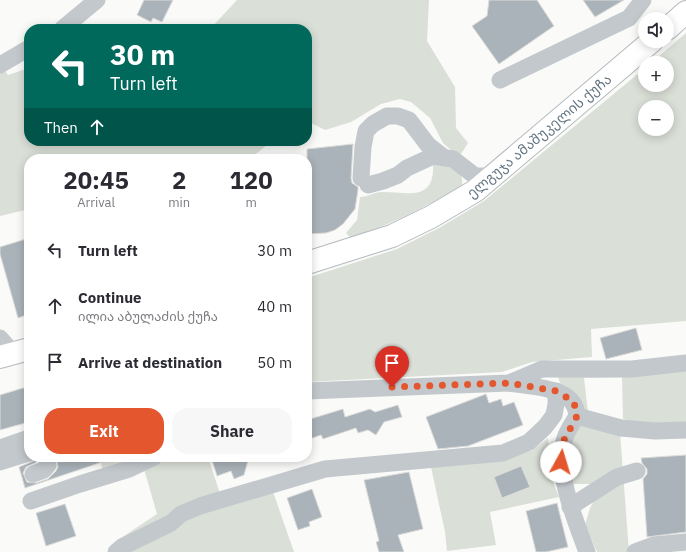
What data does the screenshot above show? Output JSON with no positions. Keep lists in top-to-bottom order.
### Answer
{
  "streets": {
    "main road": ["ელგუჯა ამაშუკელის ქუჩა"]
  },
  "page": {
    "map_buttons": ["+", "−"],
    "turn": ["30 m", "Turn left"],
    "then": "Then",
    "eta": [
      "20:45",
      "Arrival",
      "2",
      "min",
      "120",
      "m"
    ],
    "list": [
      {
        "name": "Turn left",
        "value": "30 m"
      },
      {
        "name": "Continue",
        "note": "ილია აბულაძის ქუჩა",
        "value": "40 m"
      },
      {
        "name": "Arrive at destination",
        "value": "50 m"
      }
    ],
    "buttons": ["Exit", "Share"]
  }
}
